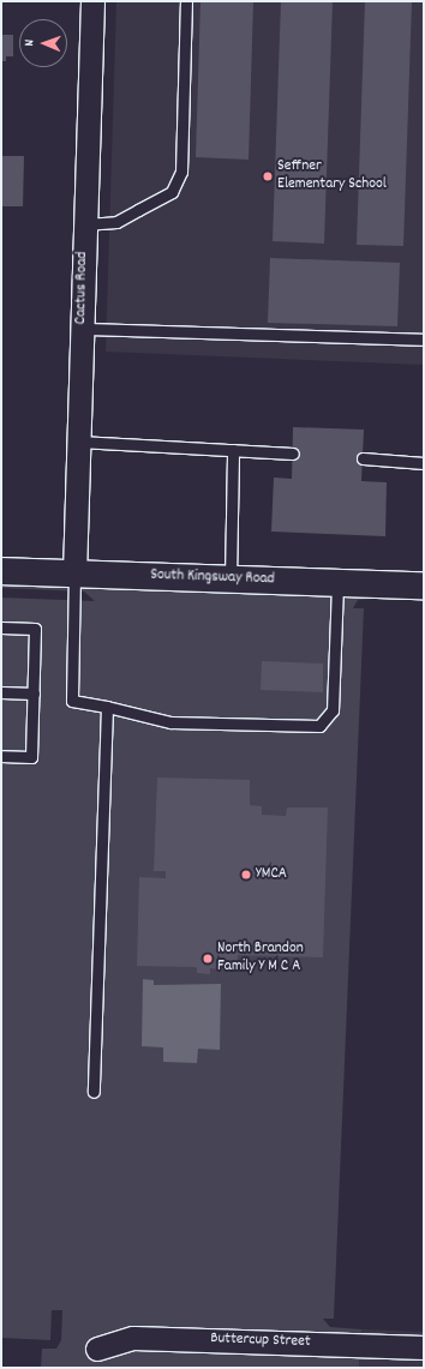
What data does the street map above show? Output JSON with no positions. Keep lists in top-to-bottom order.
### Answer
{
  "streets": {
    "street": ["Cactus Road", "South Kingsway Road", "Buttercup Street"]
  },
  "crossings": [
    ["Cactus Road", "South Kingsway Road"]
  ],
  "places": ["Seffner Elementary School", "YMCA", "North Brandon Family Y M C A"],
  "north": "left"
}
